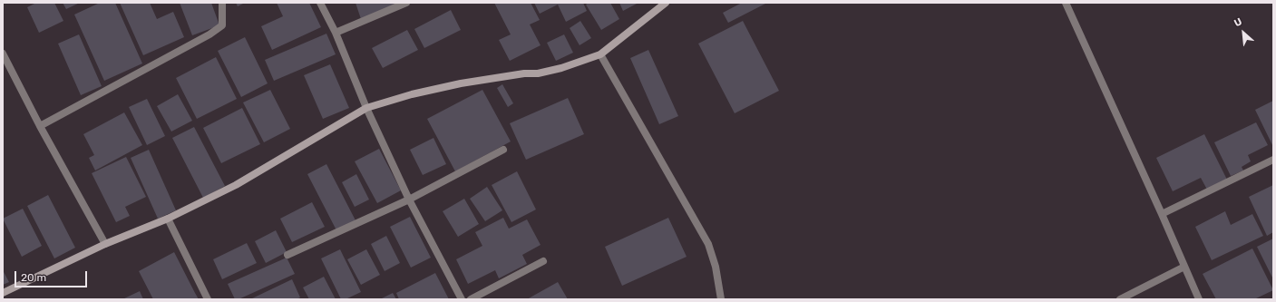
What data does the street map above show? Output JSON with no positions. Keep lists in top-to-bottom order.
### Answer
{
  "scale_bar": "20 m",
  "north": "top left"
}
